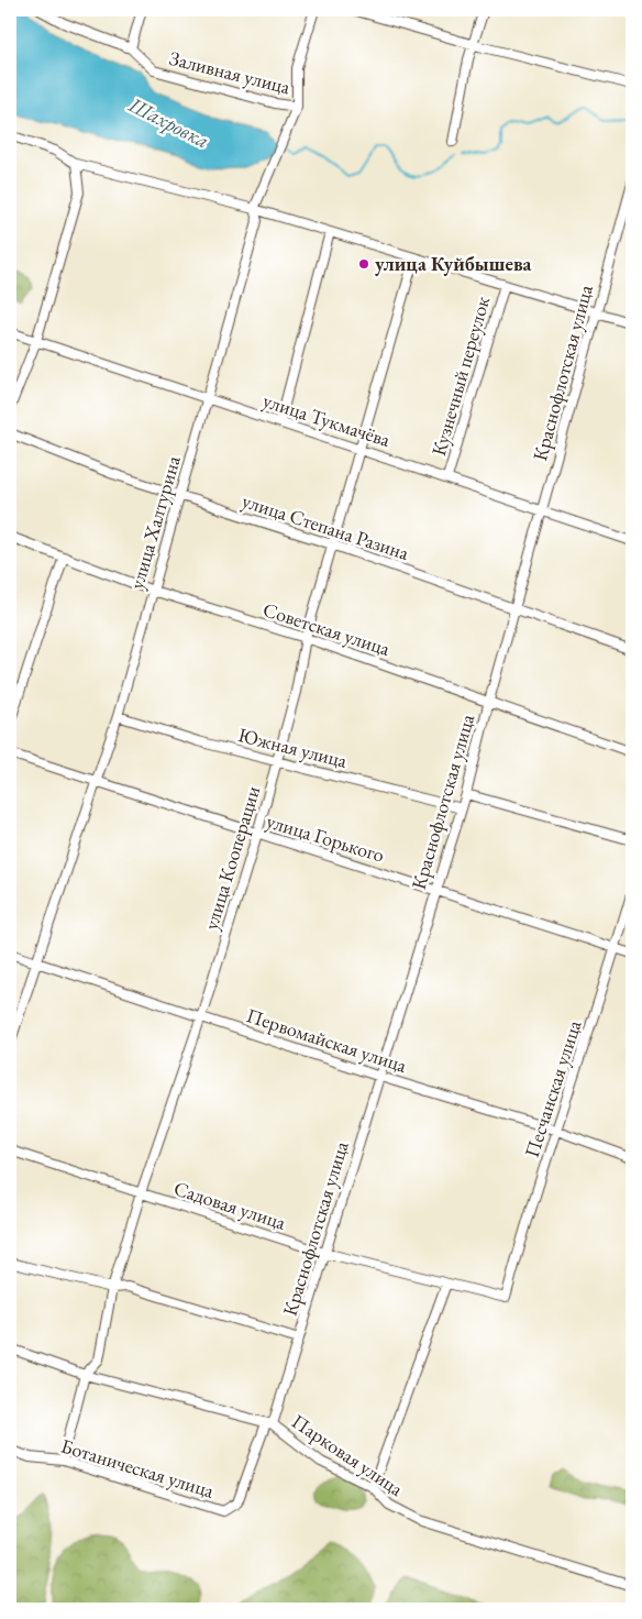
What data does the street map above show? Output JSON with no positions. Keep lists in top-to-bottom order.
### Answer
{
  "streets": {
    "street": [
      "Заливная улица",
      "Краснофлотская улица",
      "Кузнечный переулок",
      "улица Тукмачёва",
      "улица Халтурина",
      "улица Степана Разина",
      "Советская улица",
      "Южная улица",
      "улица Горького",
      "улица Кооперации",
      "Первомайская улица",
      "Песчанская улица",
      "Садовая улица",
      "Парковая улица",
      "Ботаническая улица"
    ]
  },
  "crossings": [
    ["Заливная улица", "улица Халтурина"],
    ["Краснофлотская улица", "улица Тукмачёва"],
    ["Краснофлотская улица", "улица Степана Разина"],
    ["Краснофлотская улица", "Советская улица"],
    ["Краснофлотская улица", "Южная улица"],
    ["Краснофлотская улица", "улица Горького"],
    ["Краснофлотская улица", "Первомайская улица"],
    ["Краснофлотская улица", "Садовая улица"],
    ["Краснофлотская улица", "Парковая улица"],
    ["Краснофлотская улица", "Ботаническая улица"],
    ["Кузнечный переулок", "улица Тукмачёва"],
    ["улица Тукмачёва", "улица Халтурина"],
    ["улица Тукмачёва", "улица Кооперации"],
    ["улица Халтурина", "улица Степана Разина"],
    ["улица Халтурина", "Советская улица"],
    ["улица Халтурина", "Южная улица"],
    ["улица Халтурина", "улица Горького"],
    ["улица Халтурина", "Первомайская улица"],
    ["улица Степана Разина", "улица Кооперации"],
    ["Советская улица", "улица Кооперации"],
    ["Южная улица", "улица Кооперации"],
    ["улица Горького", "улица Кооперации"],
    ["улица Горького", "Песчанская улица"],
    ["улица Кооперации", "Первомайская улица"],
    ["улица Кооперации", "Садовая улица"],
    ["улица Кооперации", "Парковая улица"],
    ["улица Кооперации", "Ботаническая улица"],
    ["Первомайская улица", "Песчанская улица"],
    ["Песчанская улица", "Садовая улица"],
    ["Парковая улица", "Ботаническая улица"]
  ],
  "water": ["Шахровка"],
  "places": ["улица Куйбышева"]
}
